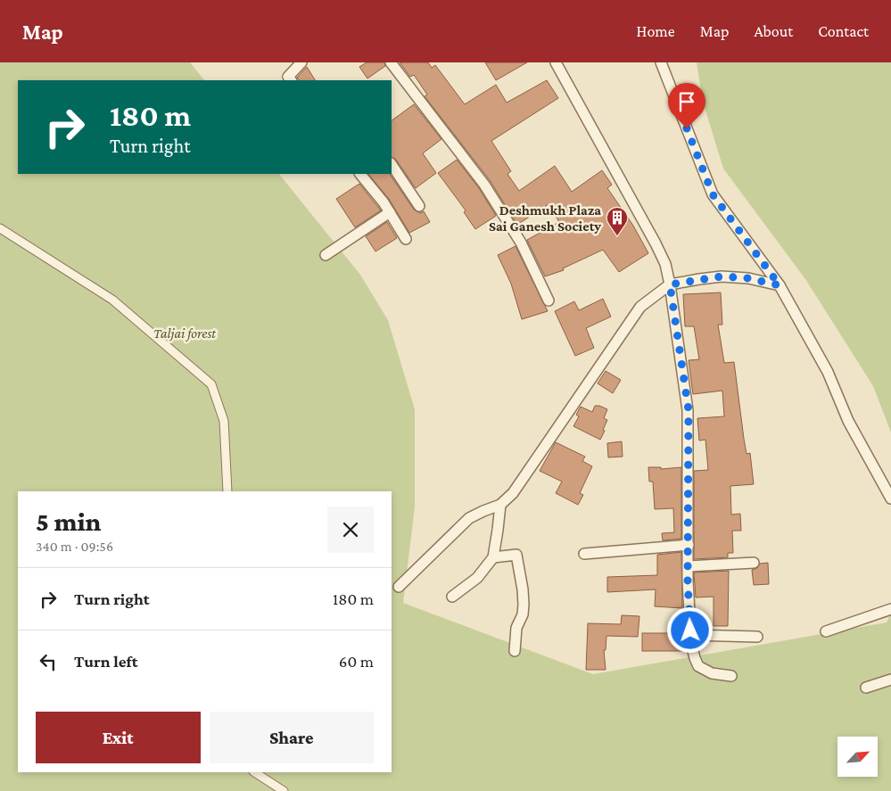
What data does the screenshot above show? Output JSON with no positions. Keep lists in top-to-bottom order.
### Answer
{
  "parks": ["Taljai forest"],
  "places": {
    "building": ["Deshmukh Plaza Sai Ganesh Society"]
  },
  "north": "top right",
  "page": {
    "header": "Map",
    "nav": [
      "Home",
      "Map",
      "About",
      "Contact"
    ],
    "turn": ["180 m", "Turn right"],
    "heading": ["5 min", "340 m · 09:56"],
    "list": [
      {
        "name": "Turn right",
        "value": "180 m"
      },
      {
        "name": "Turn left",
        "value": "60 m"
      }
    ],
    "buttons": ["Exit", "Share"]
  }
}
